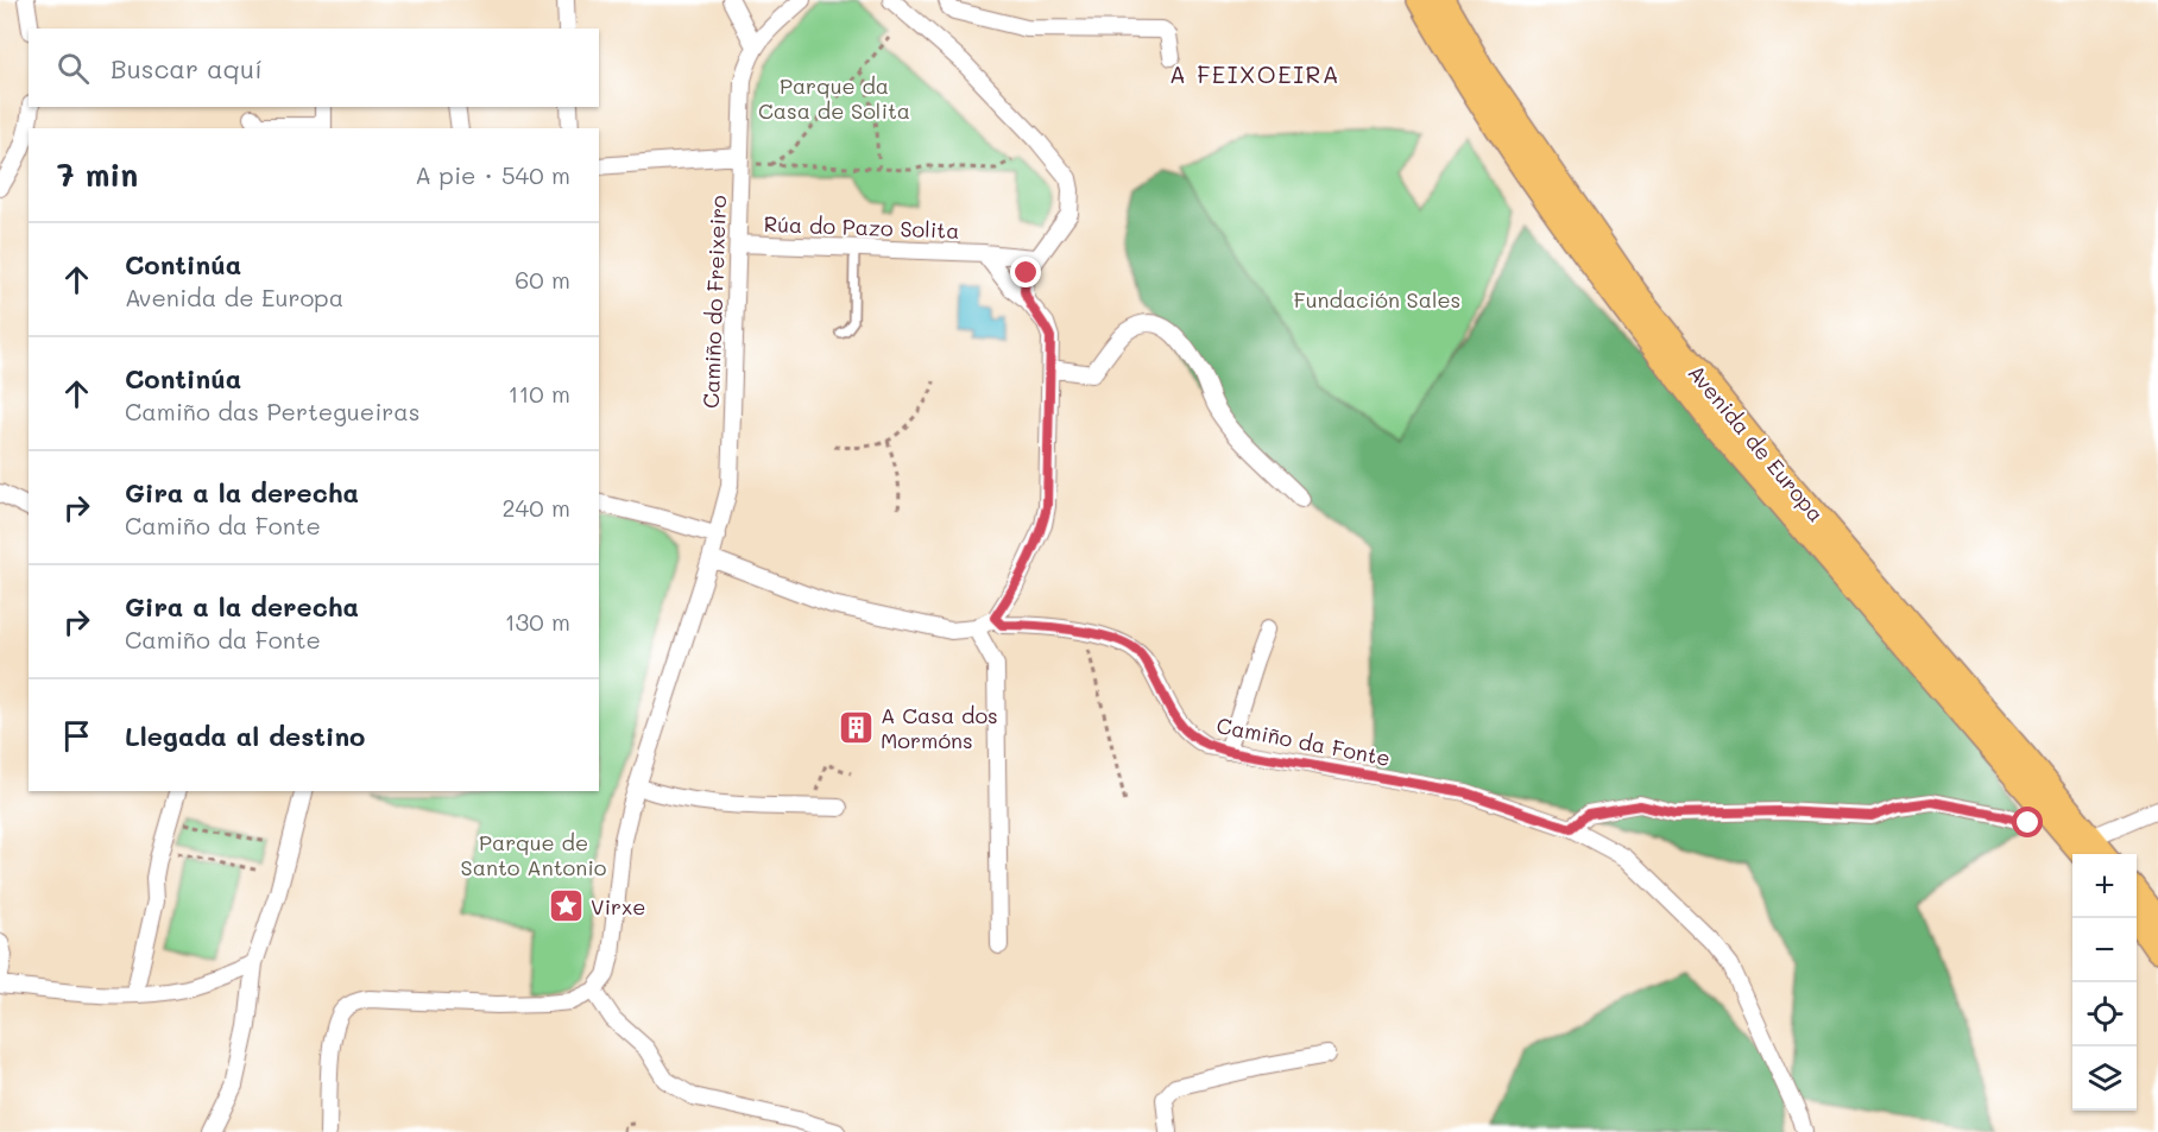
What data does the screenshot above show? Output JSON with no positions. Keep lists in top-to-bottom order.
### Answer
{
  "streets": {
    "main road": ["Avenida de Europa"],
    "street": ["Rúa do Pazo Solita", "Camiño do Freixeiro", "Camiño da Fonte"]
  },
  "crossings": [
    ["Rúa do Pazo Solita", "Camiño do Freixeiro"]
  ],
  "districts": ["A FEIXOEIRA"],
  "parks": ["Parque da Casa de Solita", "Fundación Sales", "Parque de Santo Antonio"],
  "places": {
    "building": ["A Casa dos Mormóns"],
    "place": ["Virxe"]
  },
  "page": {
    "search": "Buscar aquí",
    "heading": ["7 min", "A pie · 540 m"],
    "list": [
      ["Continúa", "Avenida de Europa", "60 m"],
      ["Continúa", "Camiño das Pertegueiras", "110 m"],
      ["Gira a la derecha", "Camiño da Fonte", "240 m"],
      ["Gira a la derecha", "Camiño da Fonte", "130 m"],
      "Llegada al destino"
    ],
    "map_buttons": ["+", "−"]
  }
}
